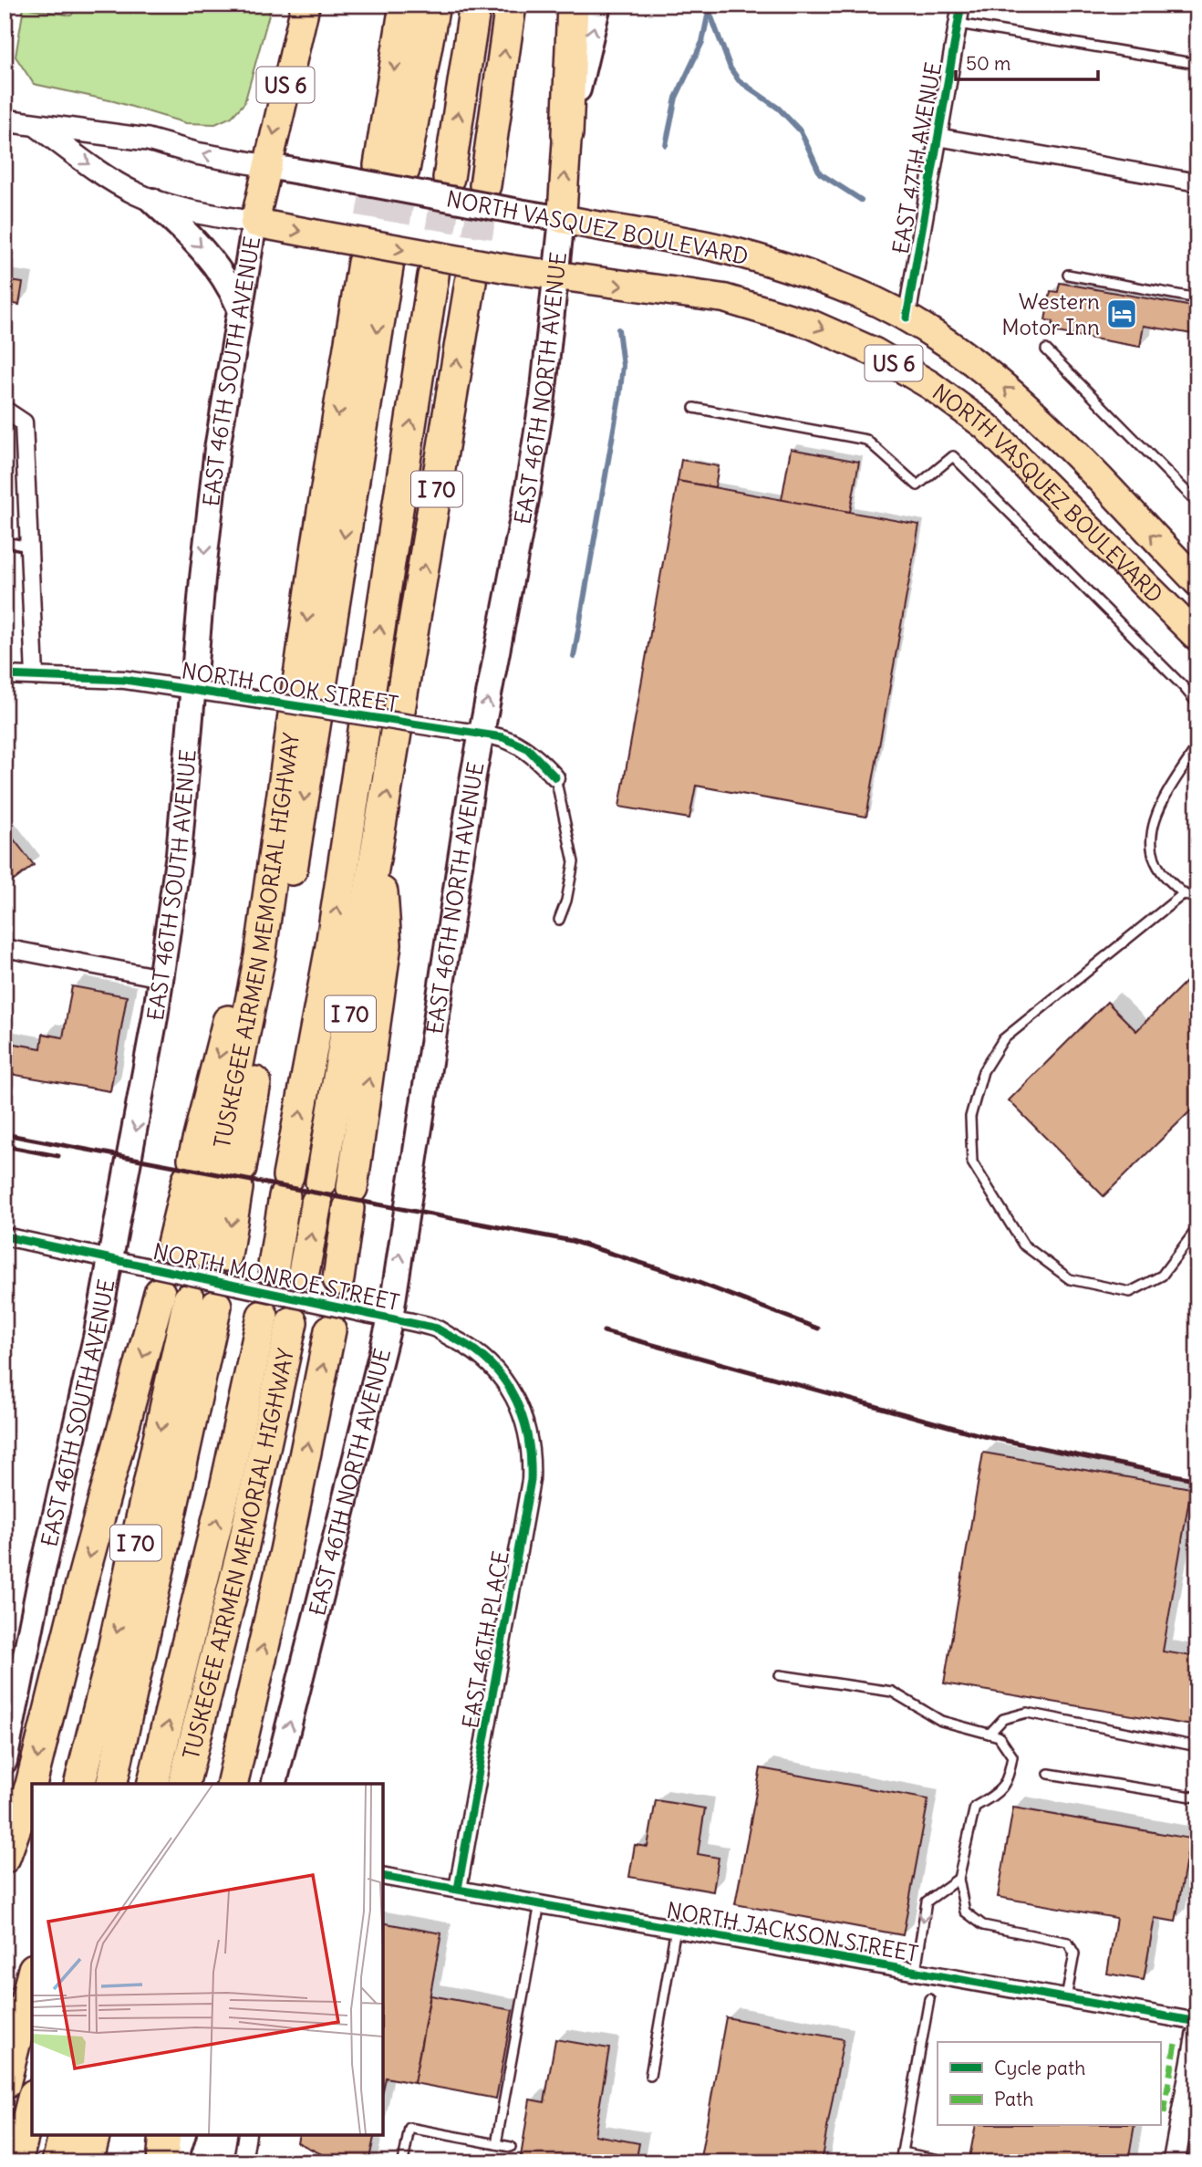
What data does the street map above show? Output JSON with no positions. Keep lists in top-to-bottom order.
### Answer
{
  "streets": {
    "highway": [
      "US 6",
      "NORTH VASQUEZ BOULEVARD",
      "EAST 46TH SOUTH AVENUE",
      "EAST 46TH NORTH AVENUE",
      "I 70",
      "TUSKEGEE AIRMEN MEMORIAL HIGHWAY"
    ],
    "street": [
      "EAST 47TH AVENUE",
      "NORTH COOK STREET",
      "NORTH MONROE STREET",
      "EAST 46TH PLACE",
      "NORTH JACKSON STREET"
    ]
  },
  "crossings": [
    ["EAST 47TH AVENUE", "NORTH VASQUEZ BOULEVARD"],
    ["NORTH VASQUEZ BOULEVARD", "EAST 46TH SOUTH AVENUE"],
    ["NORTH VASQUEZ BOULEVARD", "EAST 46TH NORTH AVENUE"],
    ["EAST 46TH SOUTH AVENUE", "NORTH COOK STREET"],
    ["EAST 46TH SOUTH AVENUE", "NORTH MONROE STREET"],
    ["EAST 46TH NORTH AVENUE", "NORTH COOK STREET"],
    ["EAST 46TH NORTH AVENUE", "NORTH MONROE STREET"],
    ["NORTH MONROE STREET", "EAST 46TH PLACE"],
    ["EAST 46TH PLACE", "NORTH JACKSON STREET"]
  ],
  "one_way": ["EAST 46TH NORTH AVENUE"],
  "places": {
    "hotel": ["Western Motor Inn"]
  },
  "legend": ["Cycle path", "Path"],
  "scale_bar": "50 m"
}
